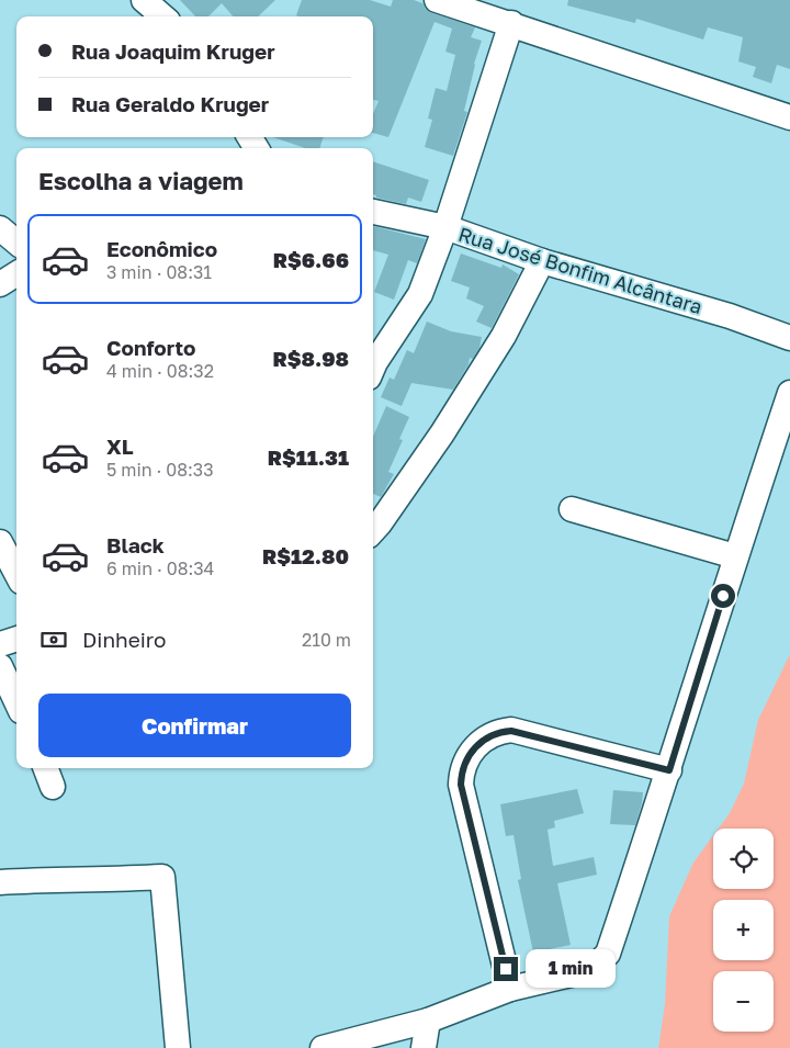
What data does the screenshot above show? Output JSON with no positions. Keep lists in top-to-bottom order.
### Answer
{
  "streets": {
    "street": ["Rua José Bonfim Alcântara"]
  },
  "page": {
    "banner": ["Rua Joaquim Kruger", "Rua Geraldo Kruger"],
    "heading": "Escolha a viagem",
    "list": [
      {
        "name": "Econômico",
        "note": "3 min · 08:31",
        "value": "R$6.66"
      },
      {
        "name": "Conforto",
        "note": "4 min · 08:32",
        "value": "R$8.98"
      },
      {
        "name": "XL",
        "note": "5 min · 08:33",
        "value": "R$11.31"
      },
      {
        "name": "Black",
        "note": "6 min · 08:34",
        "value": "R$12.80"
      }
    ],
    "pay": ["Dinheiro", "210 m"],
    "buttons": "Confirmar",
    "map_buttons": ["+", "−"],
    "bubble": "1 min"
  }
}
